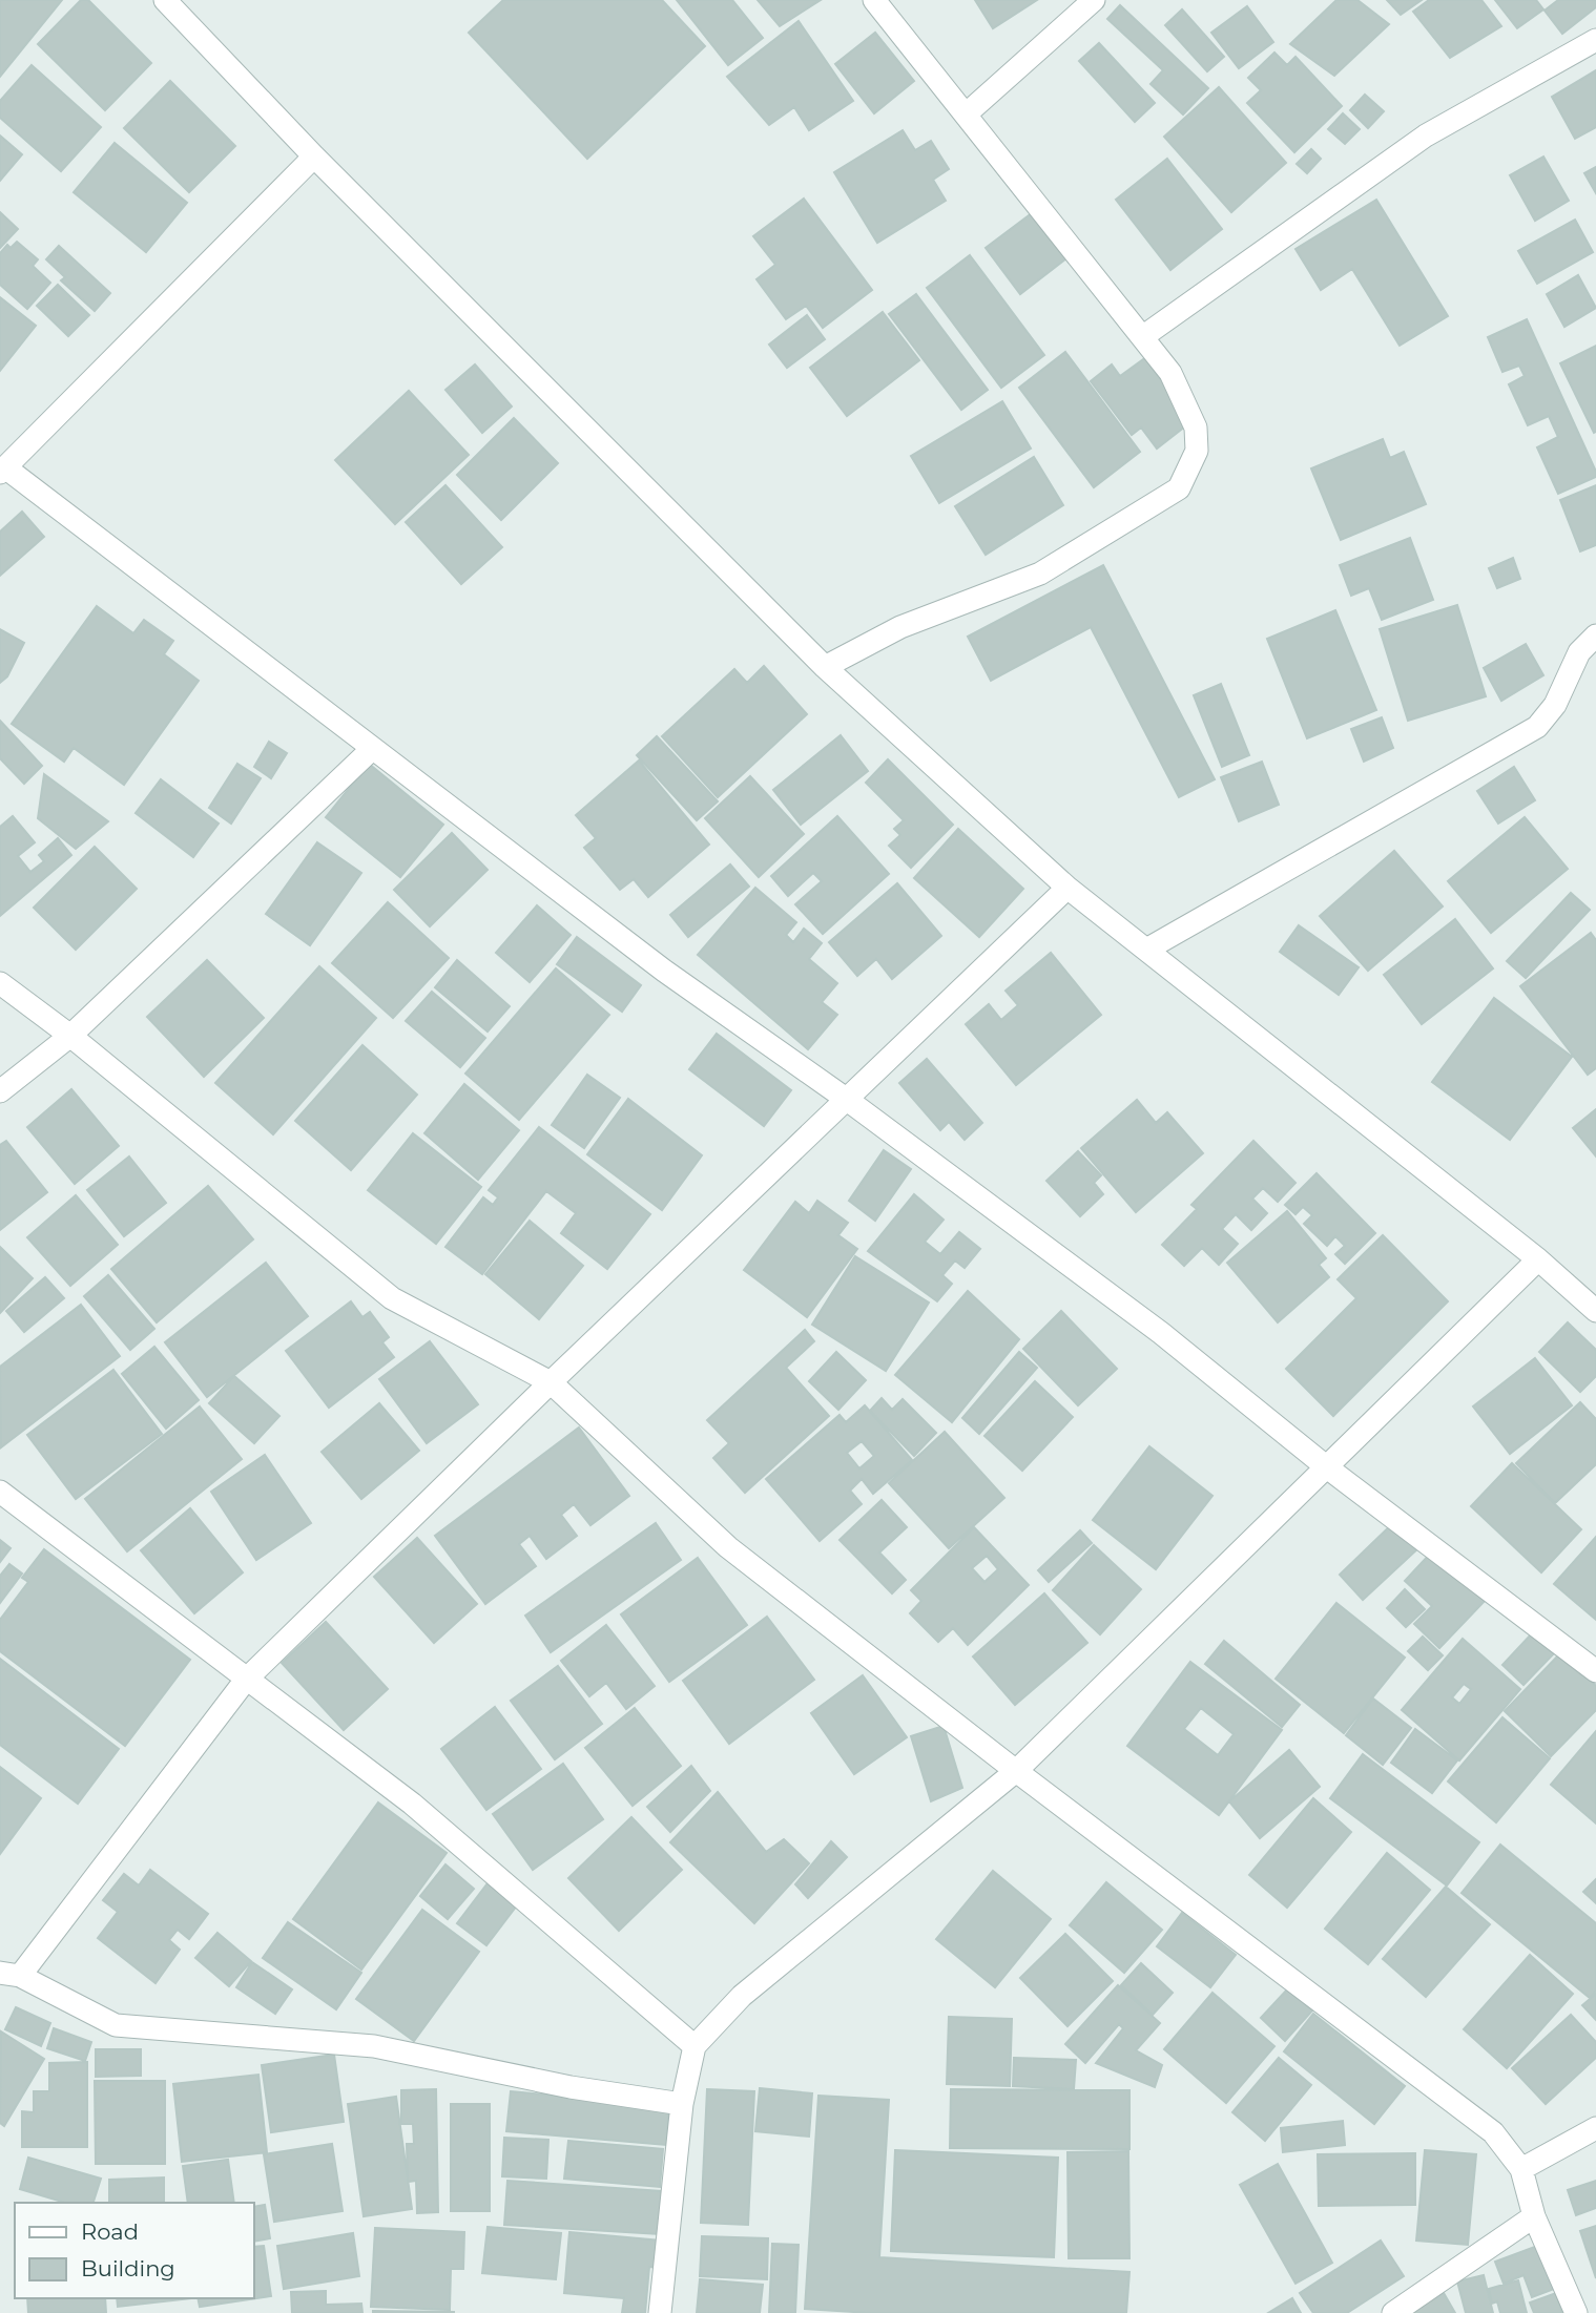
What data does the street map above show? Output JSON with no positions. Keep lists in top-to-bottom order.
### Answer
{
  "legend": ["Road", "Building"]
}
